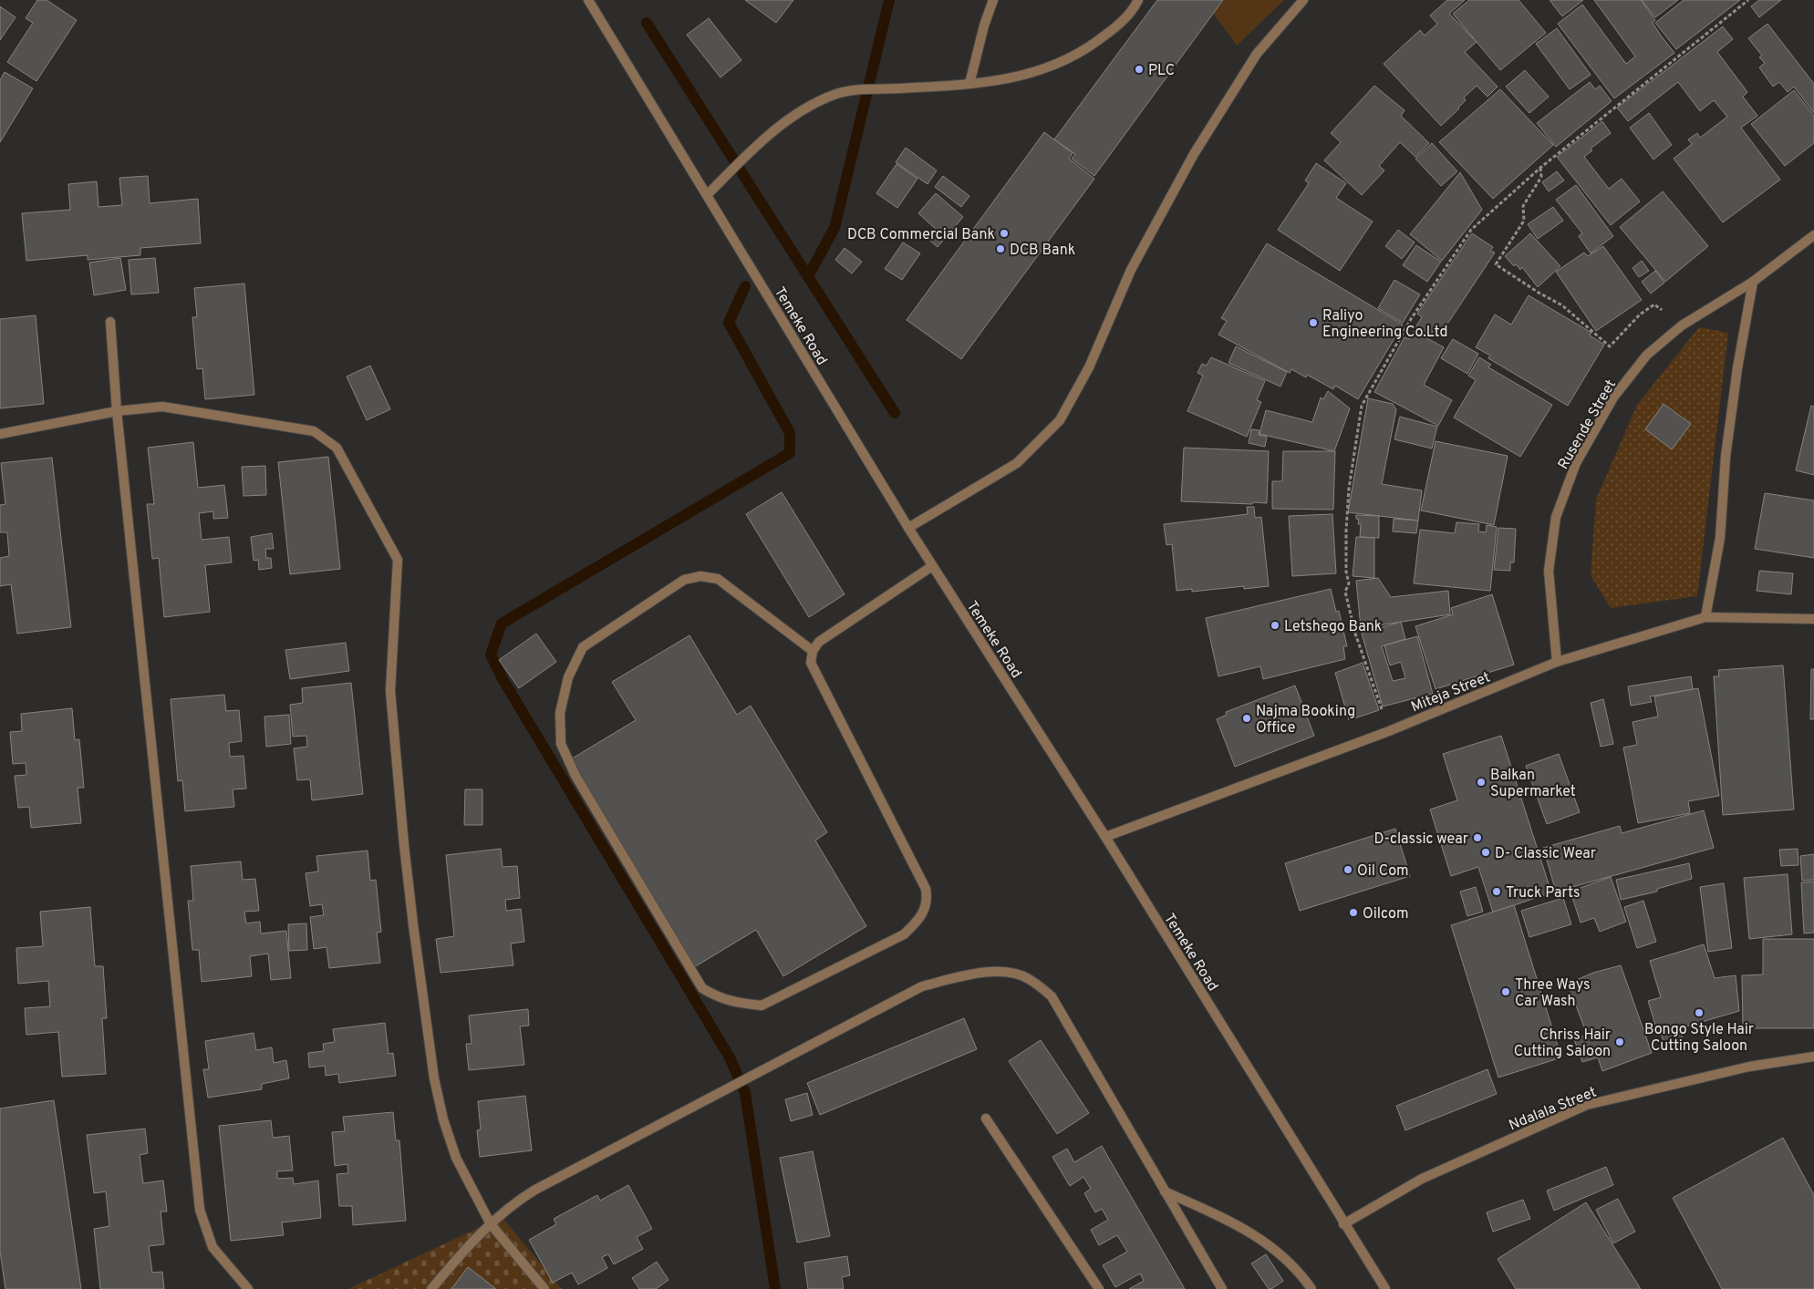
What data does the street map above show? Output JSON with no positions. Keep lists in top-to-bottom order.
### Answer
{
  "streets": {
    "street": [
      "Temeke Road",
      "Rusende Street",
      "Miteja Street",
      "Ndalala Street"
    ]
  },
  "crossings": [
    ["Temeke Road", "Miteja Street"],
    ["Temeke Road", "Ndalala Street"],
    ["Rusende Street", "Miteja Street"]
  ],
  "places": [
    "PLC",
    "DCB Commercial Bank",
    "DCB Bank",
    "Raliyo Engineering Co.Ltd",
    "Letshego Bank",
    "Najma Booking Office",
    "Balkan Supermarket",
    "D-classic wear",
    "D- Classic Wear",
    "Oil Com",
    "Truck Parts",
    "Oilcom",
    "Three Ways Car Wash",
    "Bongo Style Hair Cutting Saloon",
    "Chriss Hair Cutting Saloon"
  ]
}
